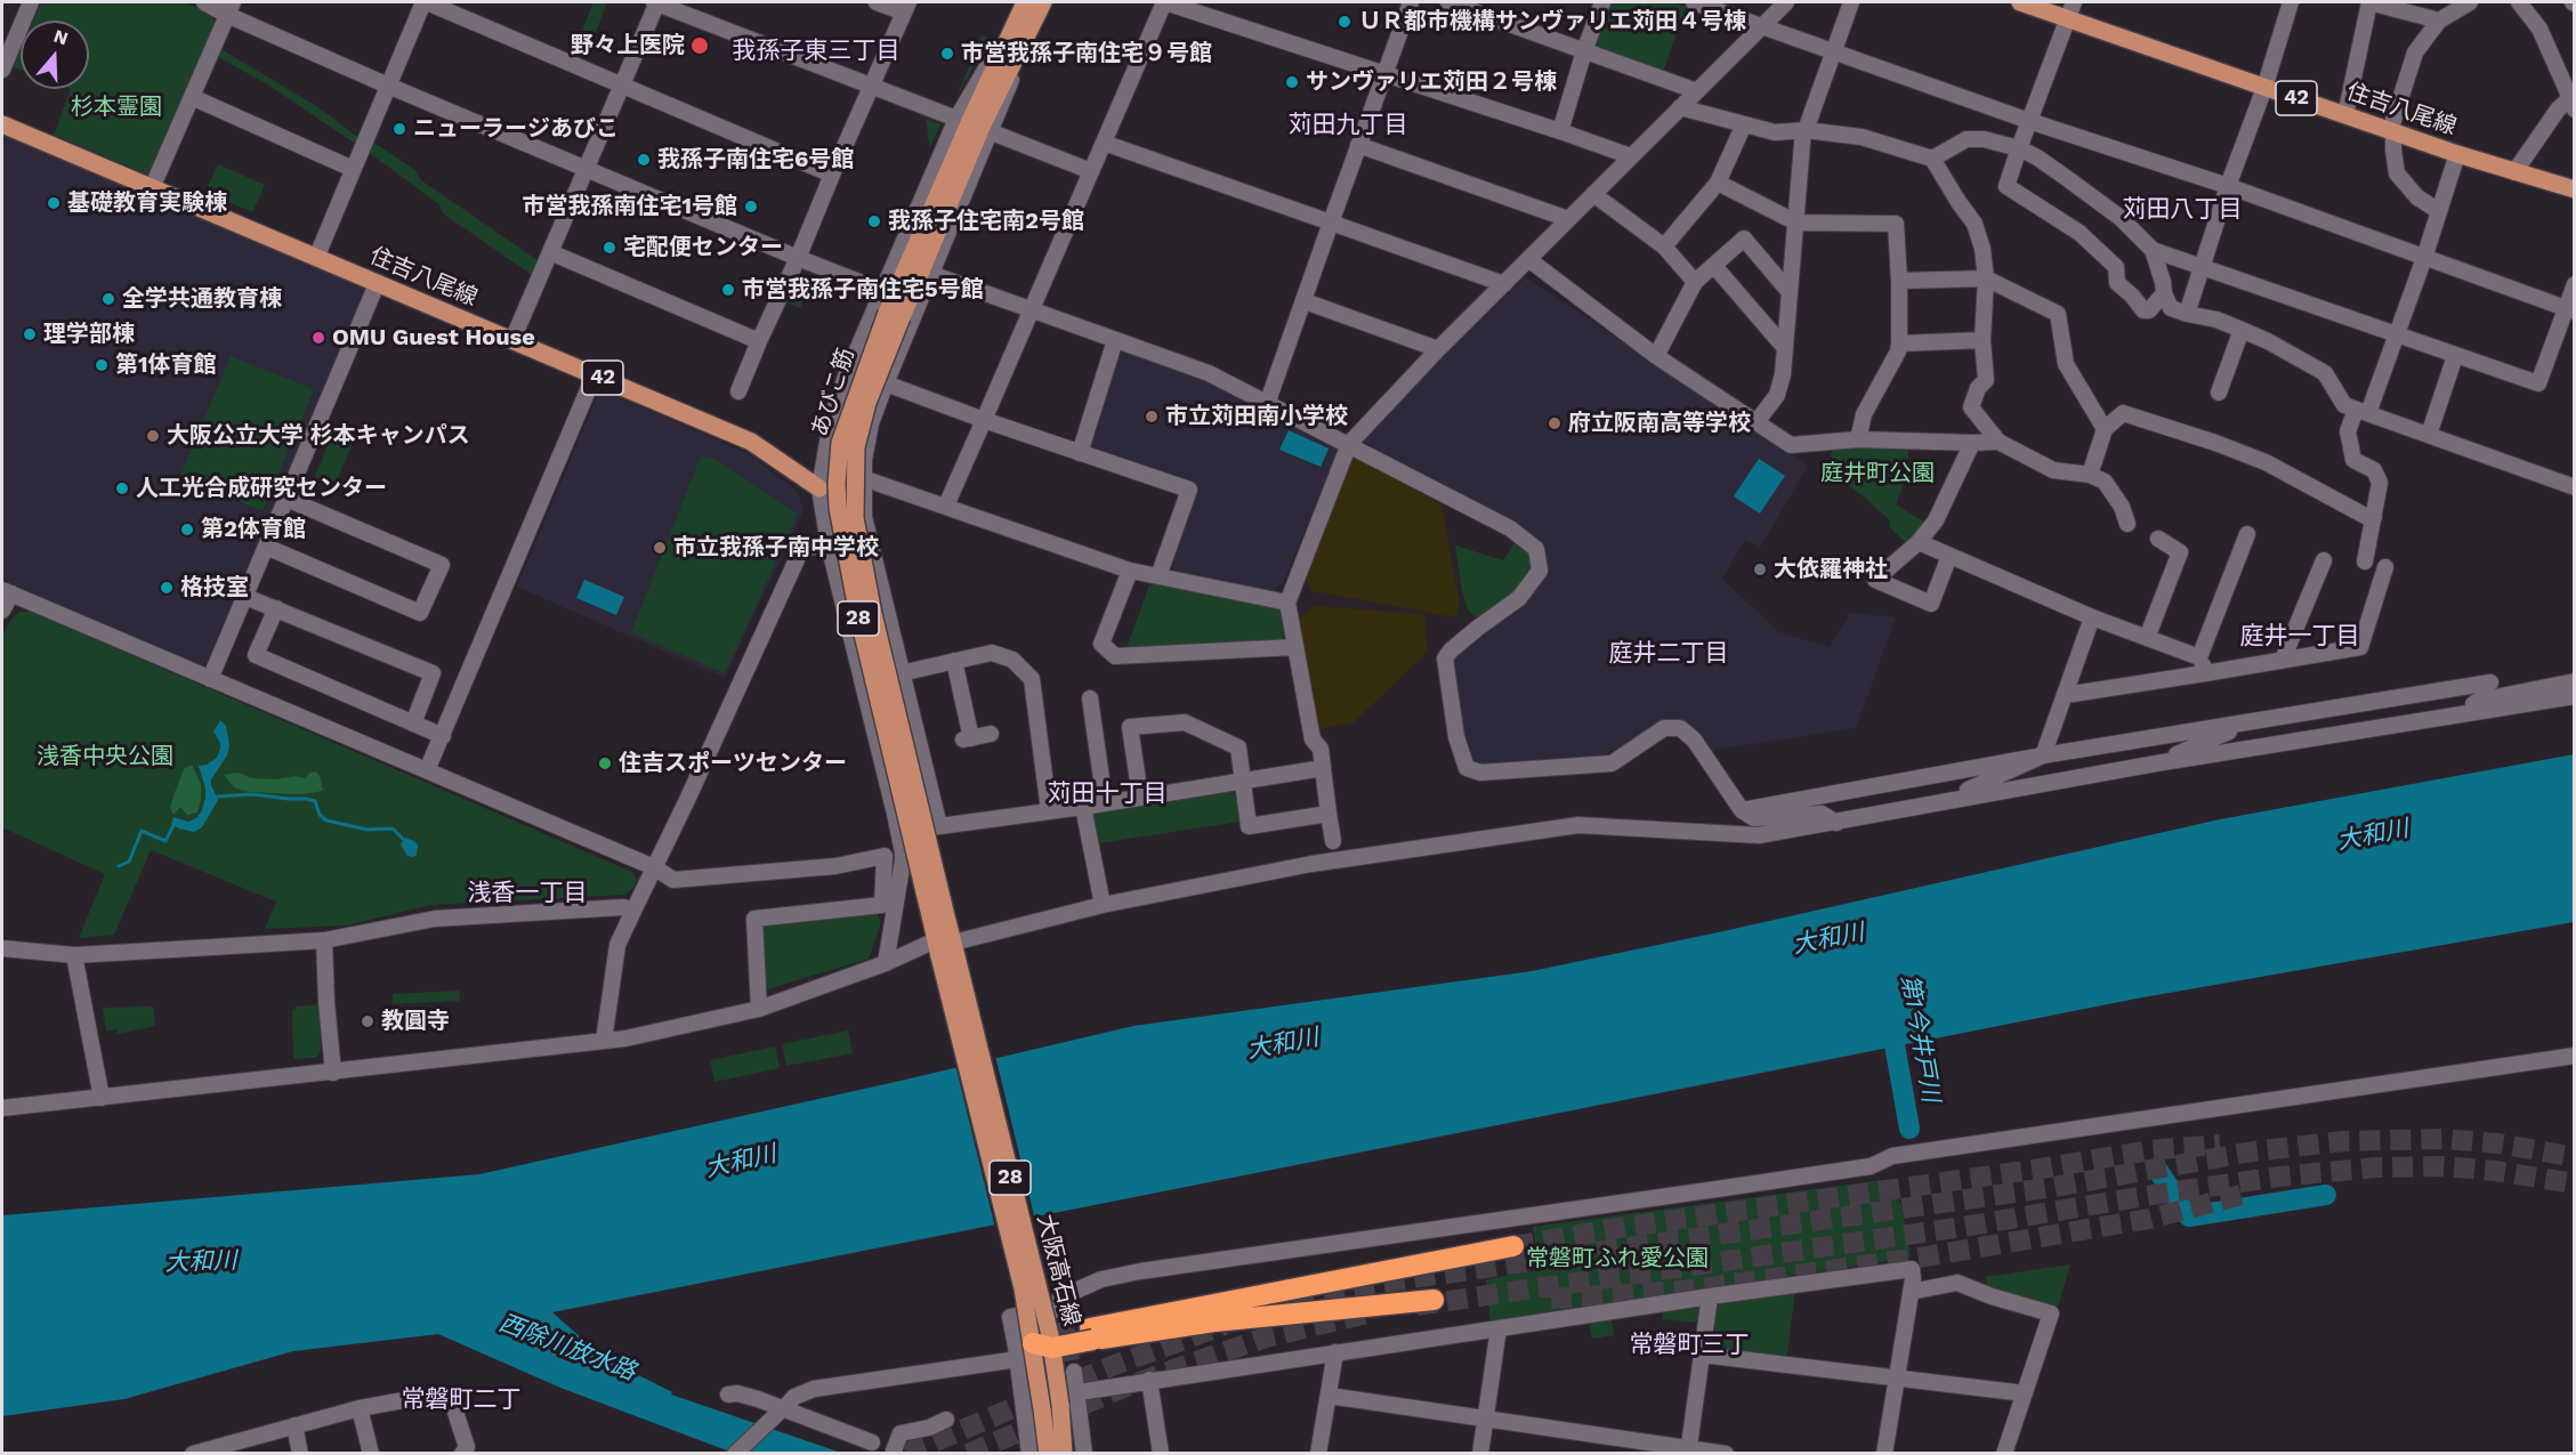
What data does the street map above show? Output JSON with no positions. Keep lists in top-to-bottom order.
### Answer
{
  "streets": {
    "main road": [
      "42",
      "住吉八尾線",
      "あびこ筋",
      "28",
      "大阪高石線"
    ]
  },
  "crossings": [
    ["あびこ筋", "大阪高石線"]
  ],
  "districts": [
    "我孫子東三丁目",
    "苅田九丁目",
    "苅田八丁目",
    "庭井一丁目",
    "庭井二丁目",
    "苅田十丁目",
    "浅香一丁目",
    "常磐町三丁",
    "常磐町二丁"
  ],
  "water": ["大和川", "第1今井戸川", "西除川放水路"],
  "parks": [
    "杉本霊園",
    "庭井町公園",
    "浅香中央公園",
    "常磐町ふれ愛公園"
  ],
  "places": [
    "ＵＲ都市機構サンヴァリエ苅田４号棟",
    "野々上医院",
    "市営我孫子南住宅９号館",
    "サンヴァリエ苅田２号棟",
    "ニューラージあびこ",
    "我孫子南住宅6号館",
    "基礎教育実験棟",
    "市営我孫南住宅1号館",
    "我孫子住宅南2号館",
    "宅配便センター",
    "市営我孫子南住宅5号館",
    "全学共通教育棟",
    "理学部棟",
    "OMU Guest House",
    "第1体育館",
    "市立苅田南小学校",
    "府立阪南高等学校",
    "大阪公立大学 杉本キャンパス",
    "人工光合成研究センター",
    "第2体育館",
    "市立我孫子南中学校",
    "大依羅神社",
    "格技室",
    "住吉スポーツセンター",
    "教圓寺"
  ],
  "north": "top"
}
